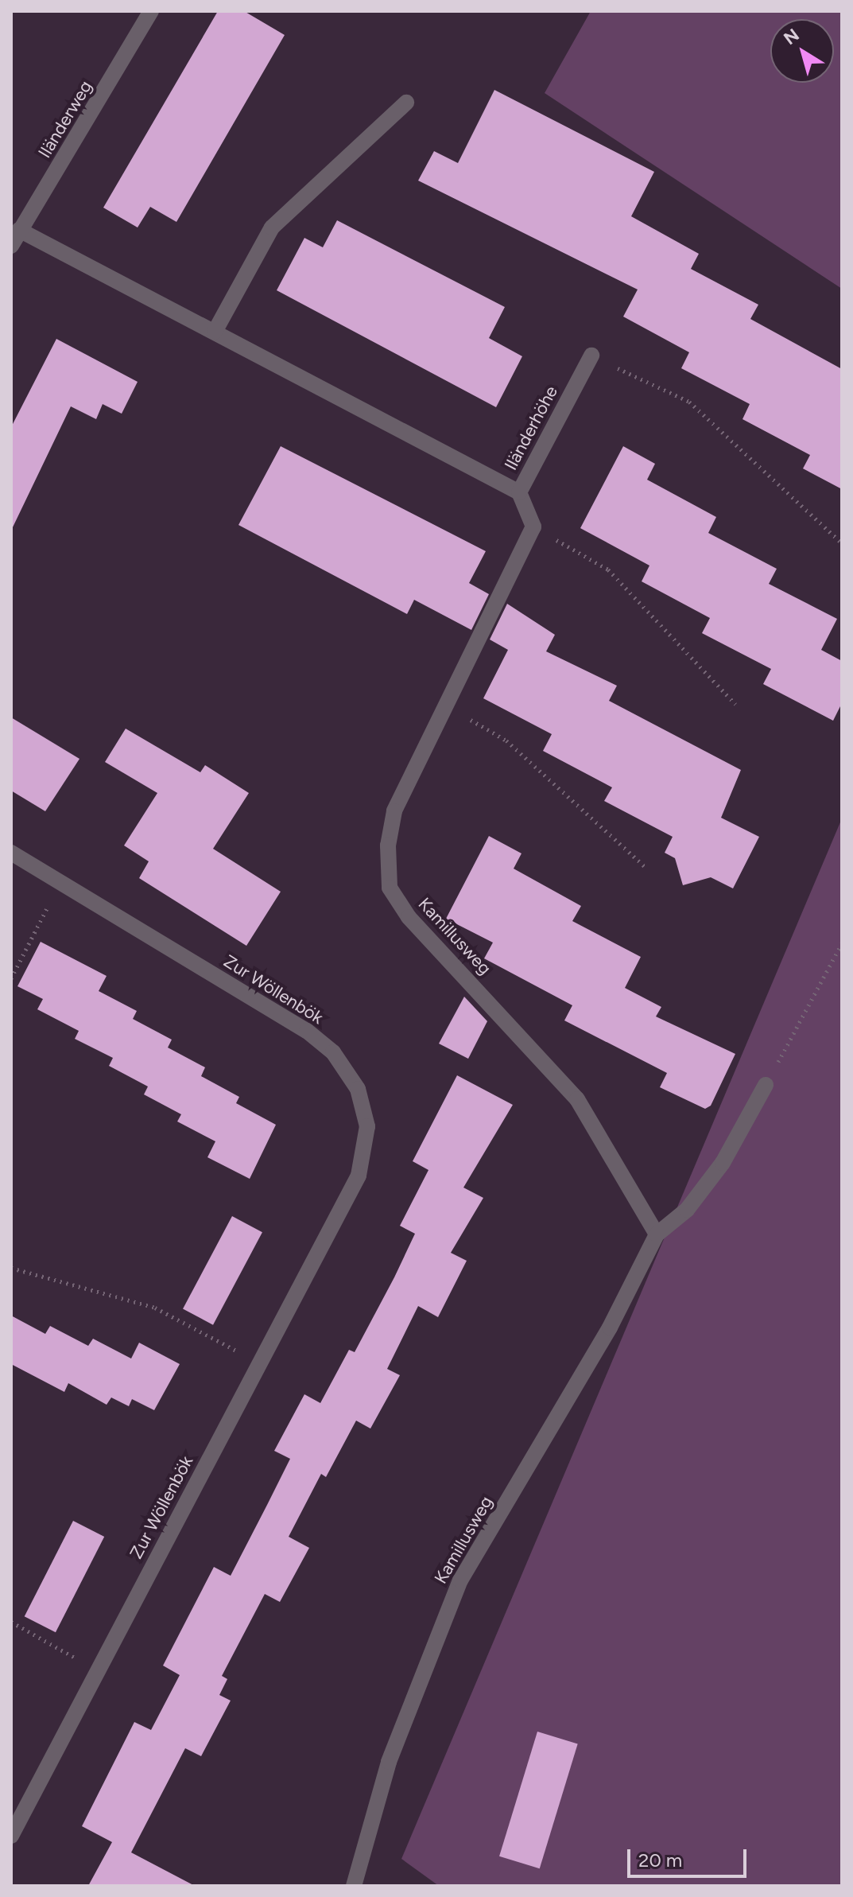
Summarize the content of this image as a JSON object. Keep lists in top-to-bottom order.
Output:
{
  "streets": {
    "street": [
      "Iländerweg",
      "Iländerhöhe",
      "Kamillusweg",
      "Zur Wöllenbök"
    ]
  },
  "crossings": [
    ["Iländerweg", "Iländerhöhe"]
  ],
  "scale_bar": "20 m",
  "north": "top left"
}
